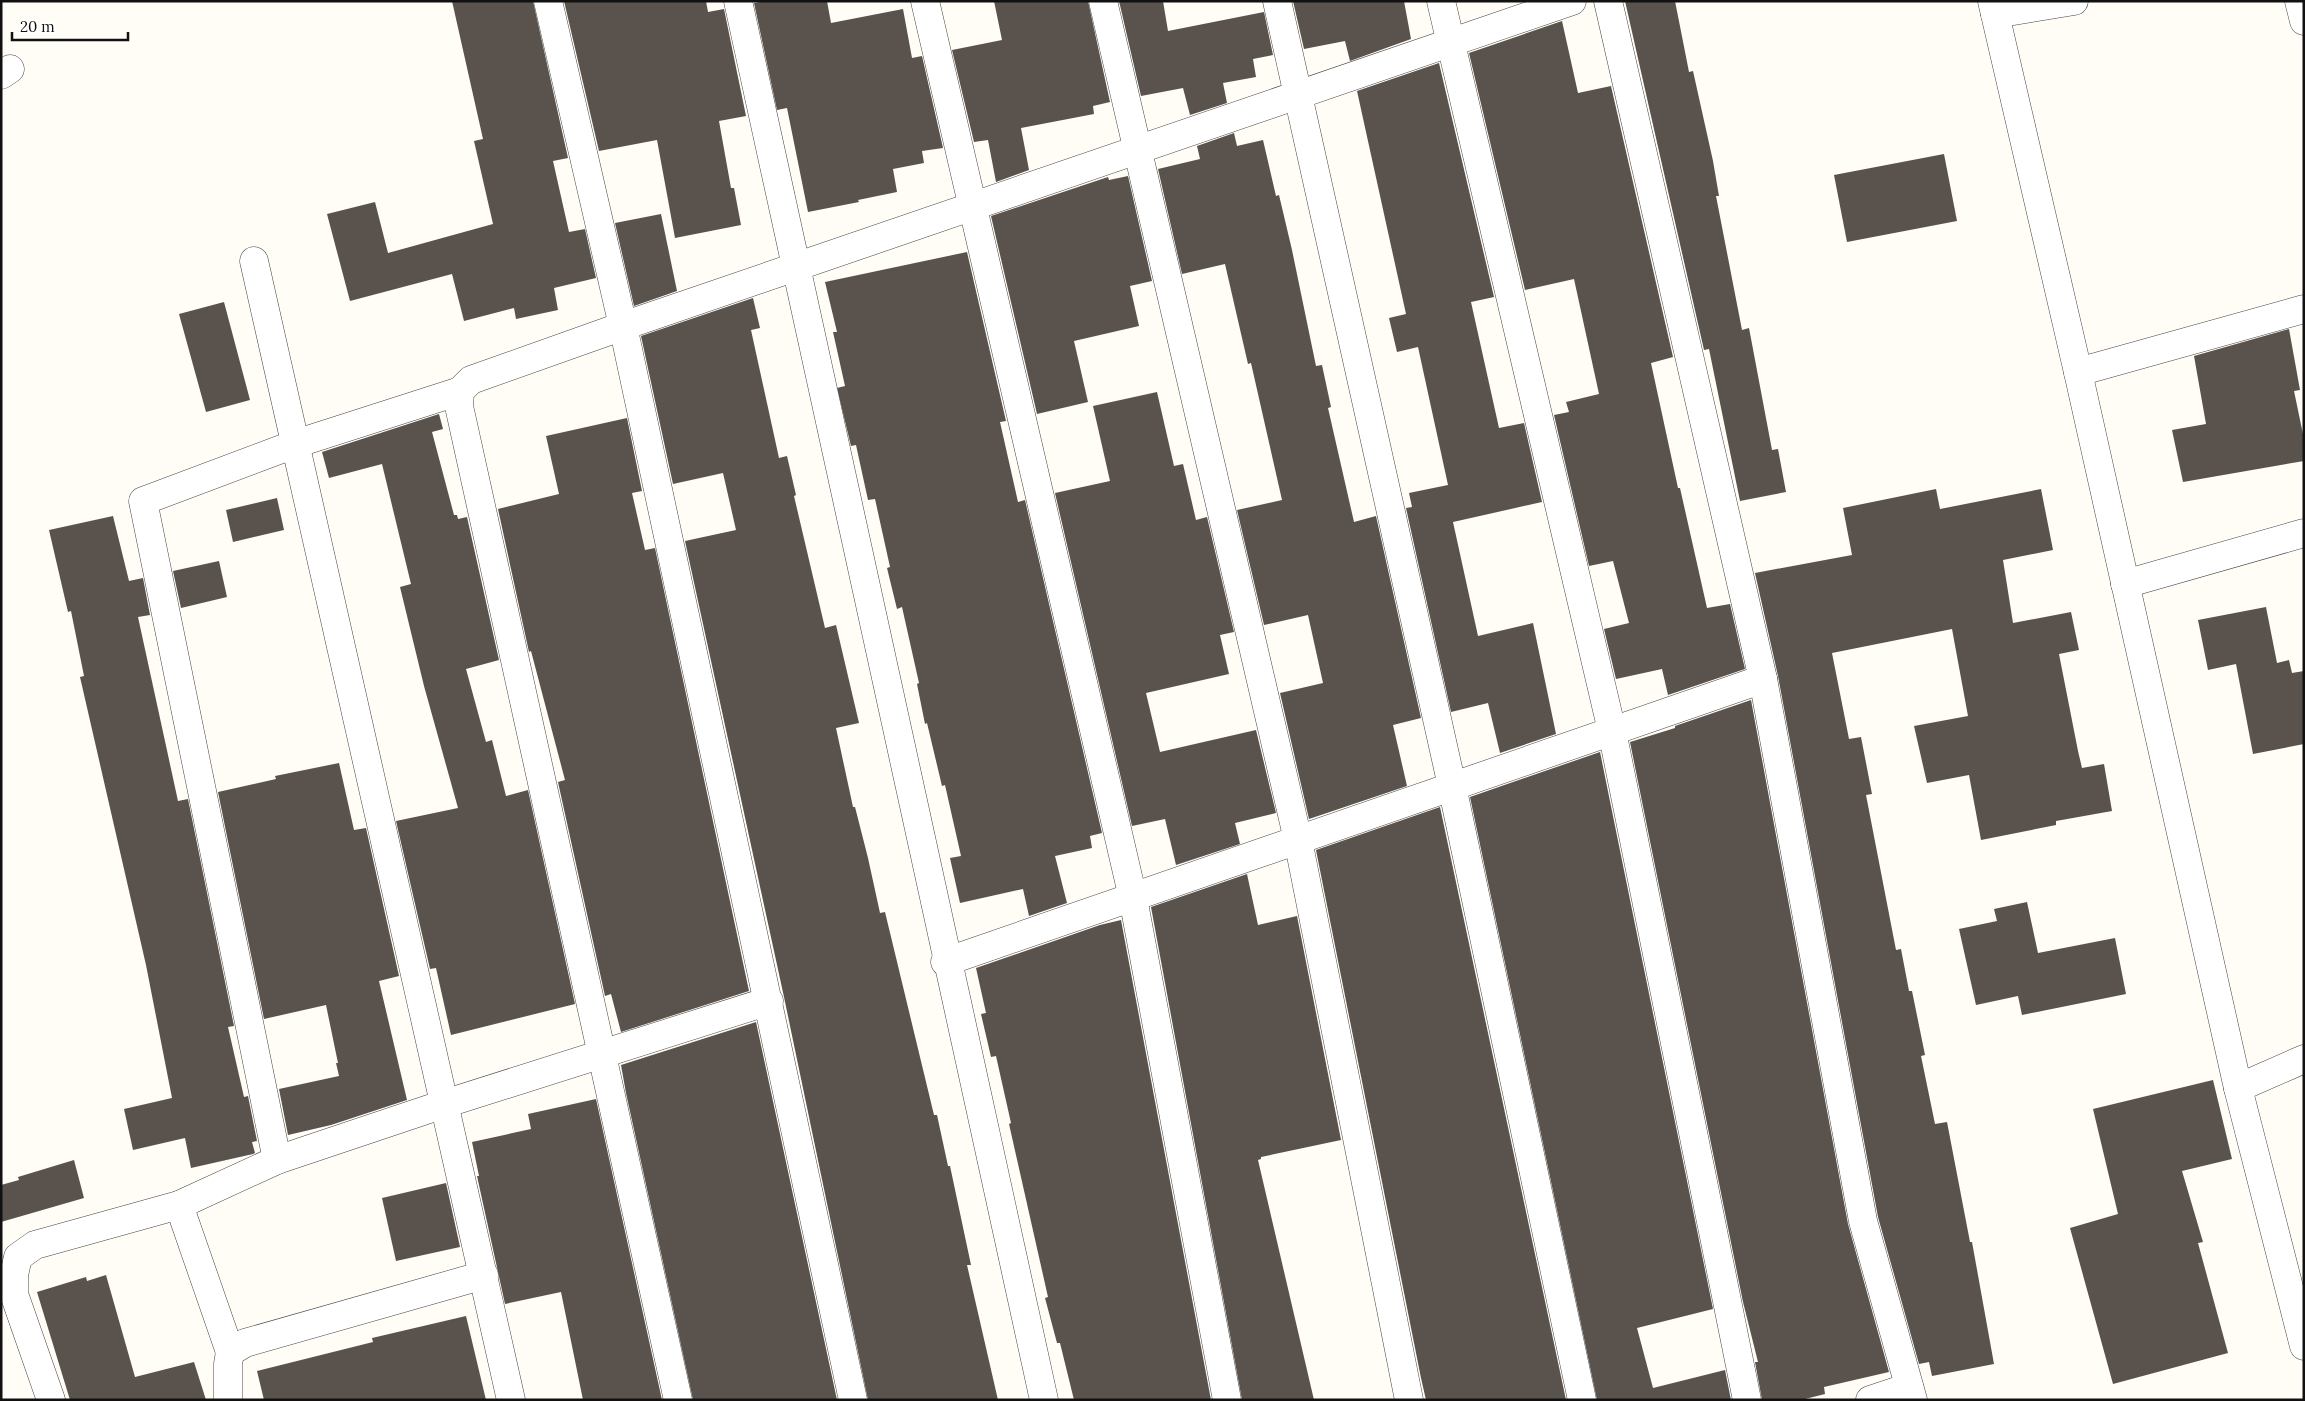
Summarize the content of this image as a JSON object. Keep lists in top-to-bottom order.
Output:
{
  "scale_bar": "20 m"
}
